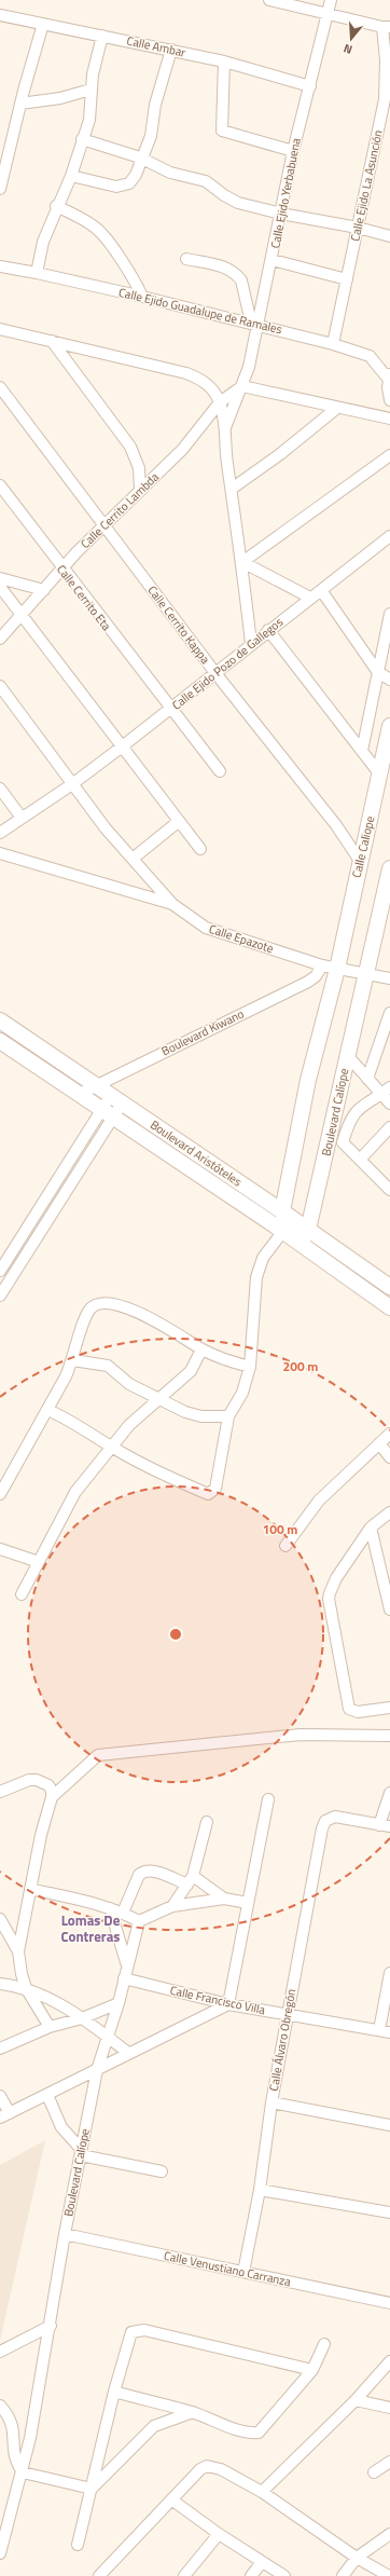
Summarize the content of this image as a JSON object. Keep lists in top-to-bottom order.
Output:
{
  "streets": {
    "street": [
      "Calle Ambar",
      "Calle Ejido La Asunción",
      "Calle Ejido Yerbabuena",
      "Calle Ejido Guadalupe de Ramales",
      "Calle Cerrito Lambda",
      "Calle Cerrito Eta",
      "Calle Cerrito Kappa",
      "Calle Ejido Pozo de Gallegos",
      "Calle Caliope",
      "Calle Epazote",
      "Boulevard Kiwano",
      "Boulevard Calíope",
      "Boulevard Aristóteles",
      "Calle Francisco Villa",
      "Calle Álvaro Obregón",
      "Calle Venustiano Carranza"
    ]
  },
  "crossings": [
    ["Calle Ambar", "Calle Ejido Yerbabuena"],
    ["Calle Ejido La Asunción", "Calle Ejido Guadalupe de Ramales"],
    ["Calle Ejido Yerbabuena", "Calle Ejido Guadalupe de Ramales"],
    ["Calle Ejido Yerbabuena", "Calle Cerrito Lambda"],
    ["Calle Cerrito Lambda", "Calle Cerrito Eta"],
    ["Calle Cerrito Lambda", "Calle Cerrito Kappa"],
    ["Calle Cerrito Eta", "Calle Ejido Pozo de Gallegos"],
    ["Calle Cerrito Kappa", "Calle Ejido Pozo de Gallegos"],
    ["Calle Cerrito Kappa", "Calle Caliope"],
    ["Calle Caliope", "Calle Epazote"],
    ["Calle Epazote", "Boulevard Kiwano"],
    ["Calle Epazote", "Boulevard Calíope"],
    ["Boulevard Kiwano", "Boulevard Aristóteles"],
    ["Boulevard Calíope", "Boulevard Aristóteles"],
    ["Boulevard Calíope", "Calle Francisco Villa"],
    ["Boulevard Calíope", "Calle Venustiano Carranza"],
    ["Calle Francisco Villa", "Calle Álvaro Obregón"],
    ["Calle Álvaro Obregón", "Calle Venustiano Carranza"]
  ],
  "districts": ["Lomas De Contreras"],
  "north": "bottom",
  "rings": ["200 m", "100 m"]
}
